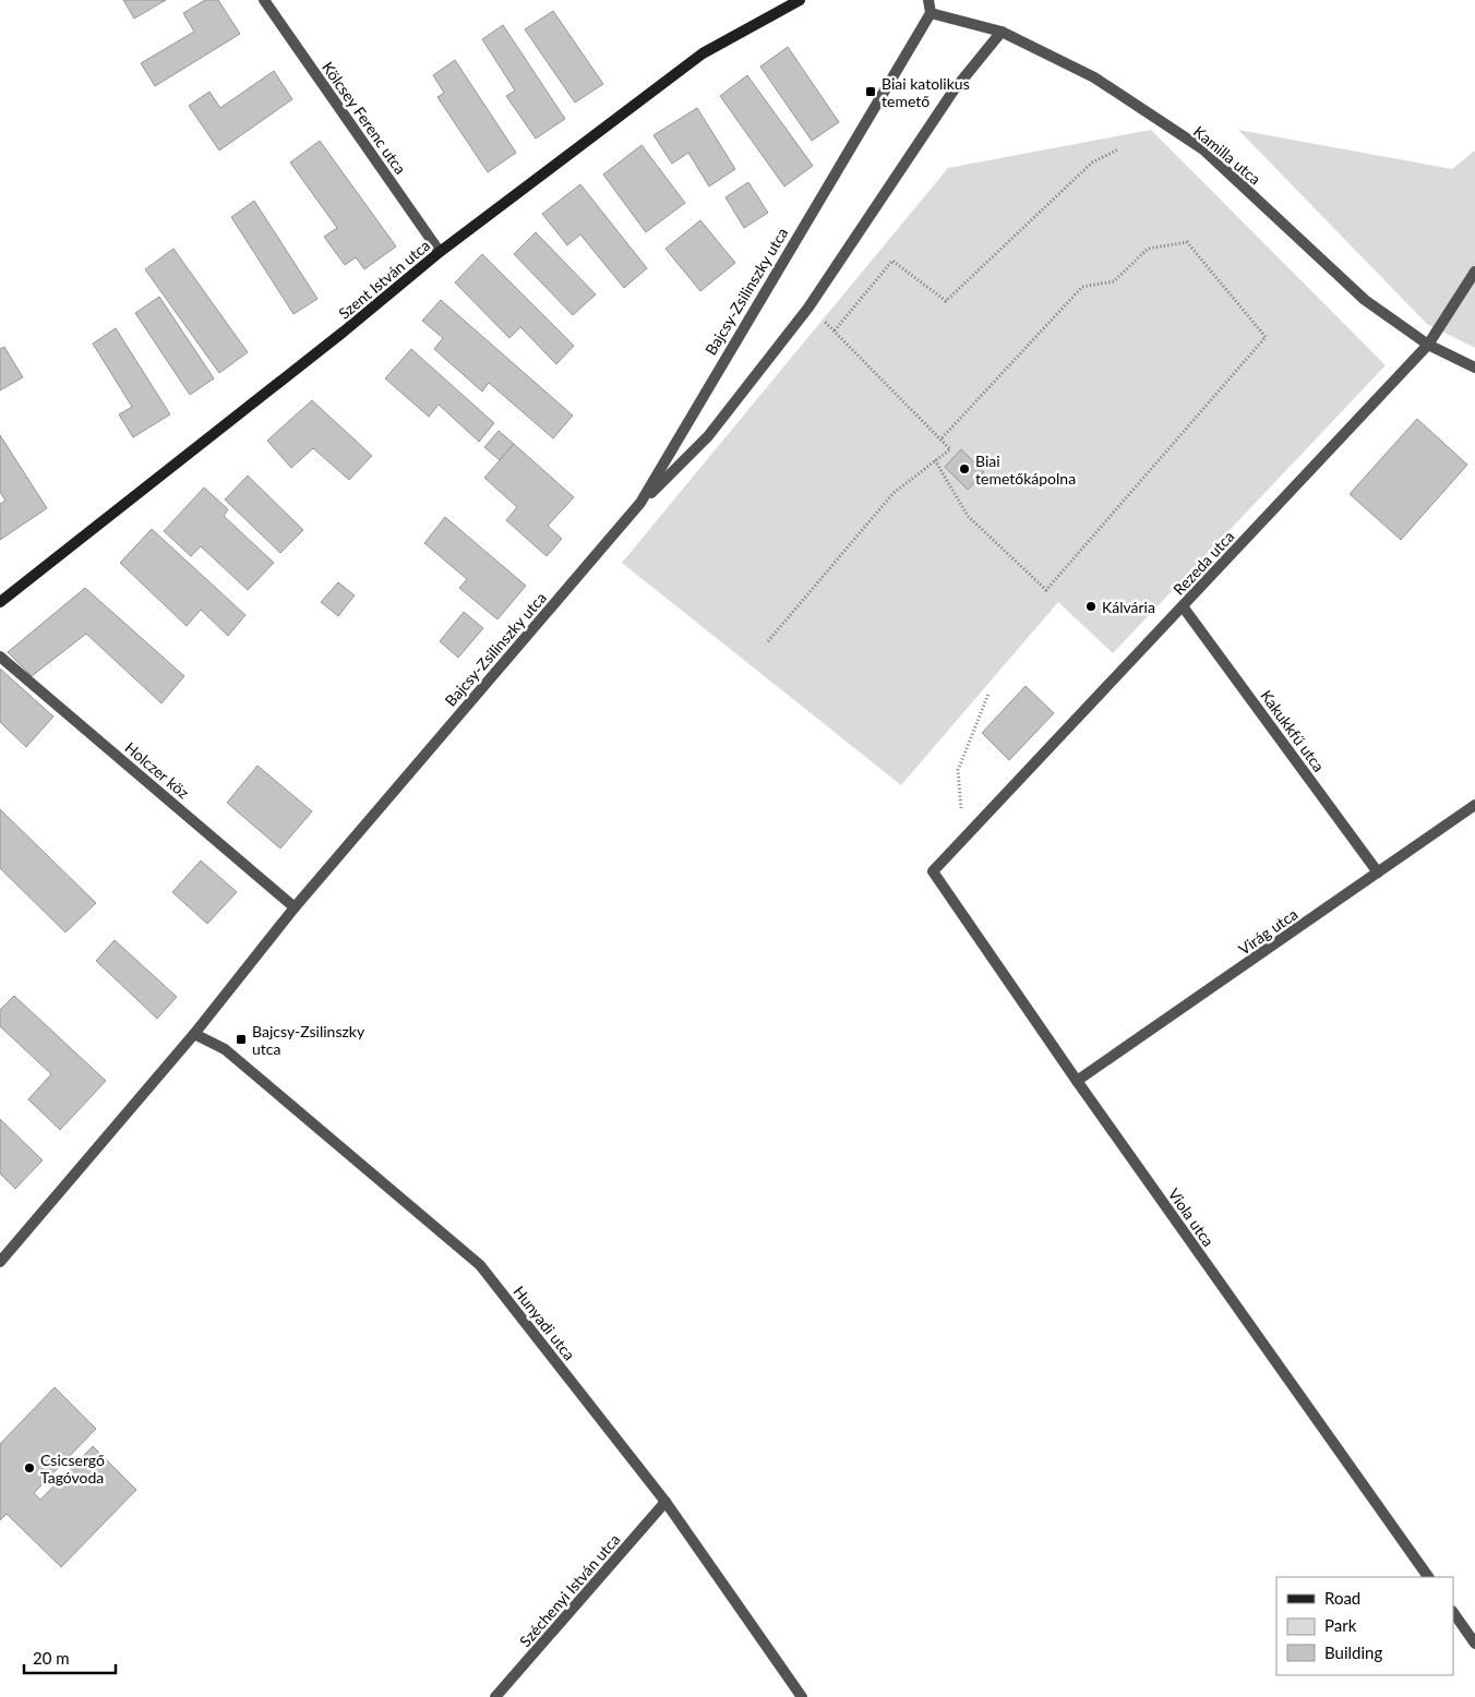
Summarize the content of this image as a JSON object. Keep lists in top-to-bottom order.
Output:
{
  "streets": {
    "main road": ["Szent István utca"],
    "street": [
      "Kölcsey Ferenc utca",
      "Kamilla utca",
      "Bajcsy-Zsilinszky utca",
      "Rezeda utca",
      "Kakukkfű utca",
      "Holczer köz",
      "Virág utca",
      "Viola utca",
      "Hunyadi utca",
      "Széchenyi István utca"
    ]
  },
  "crossings": [
    ["Kölcsey Ferenc utca", "Szent István utca"],
    ["Kamilla utca", "Bajcsy-Zsilinszky utca"],
    ["Kamilla utca", "Rezeda utca"],
    ["Bajcsy-Zsilinszky utca", "Holczer köz"],
    ["Bajcsy-Zsilinszky utca", "Hunyadi utca"],
    ["Rezeda utca", "Kakukkfű utca"],
    ["Rezeda utca", "Viola utca"],
    ["Kakukkfű utca", "Virág utca"],
    ["Virág utca", "Viola utca"],
    ["Hunyadi utca", "Széchenyi István utca"]
  ],
  "places": {
    "transit": ["Biai katolikus temető", "Bajcsy-Zsilinszky utca"],
    "other": ["Biai temetőkápolna", "Kálvária", "Csicsergő Tagóvoda"]
  },
  "legend": ["Road", "Park", "Building"],
  "scale_bar": "20 m"
}
